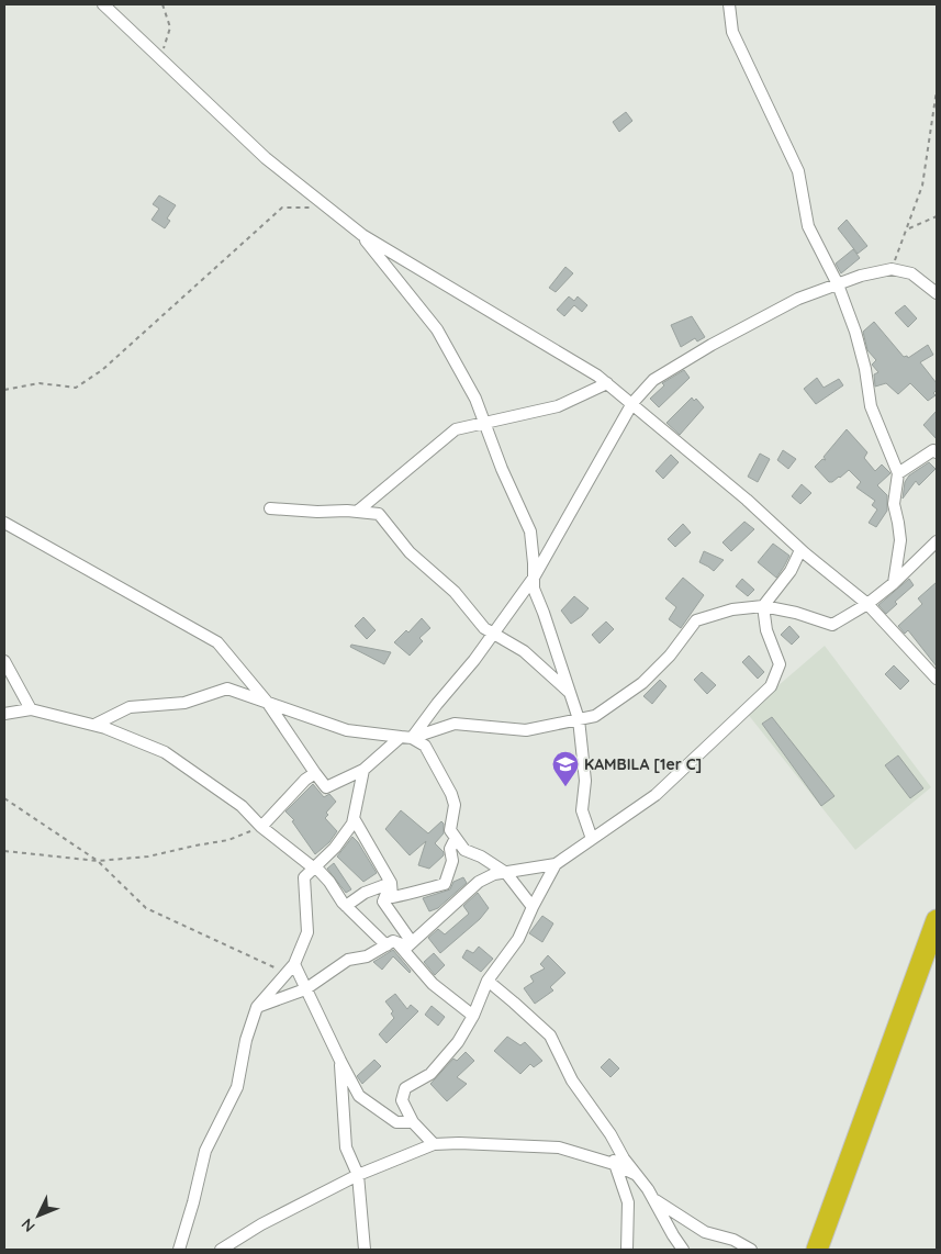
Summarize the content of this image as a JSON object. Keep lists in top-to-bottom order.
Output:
{
  "places": {
    "school or university": ["KAMBILA [1er C]"]
  },
  "north": "bottom left"
}
